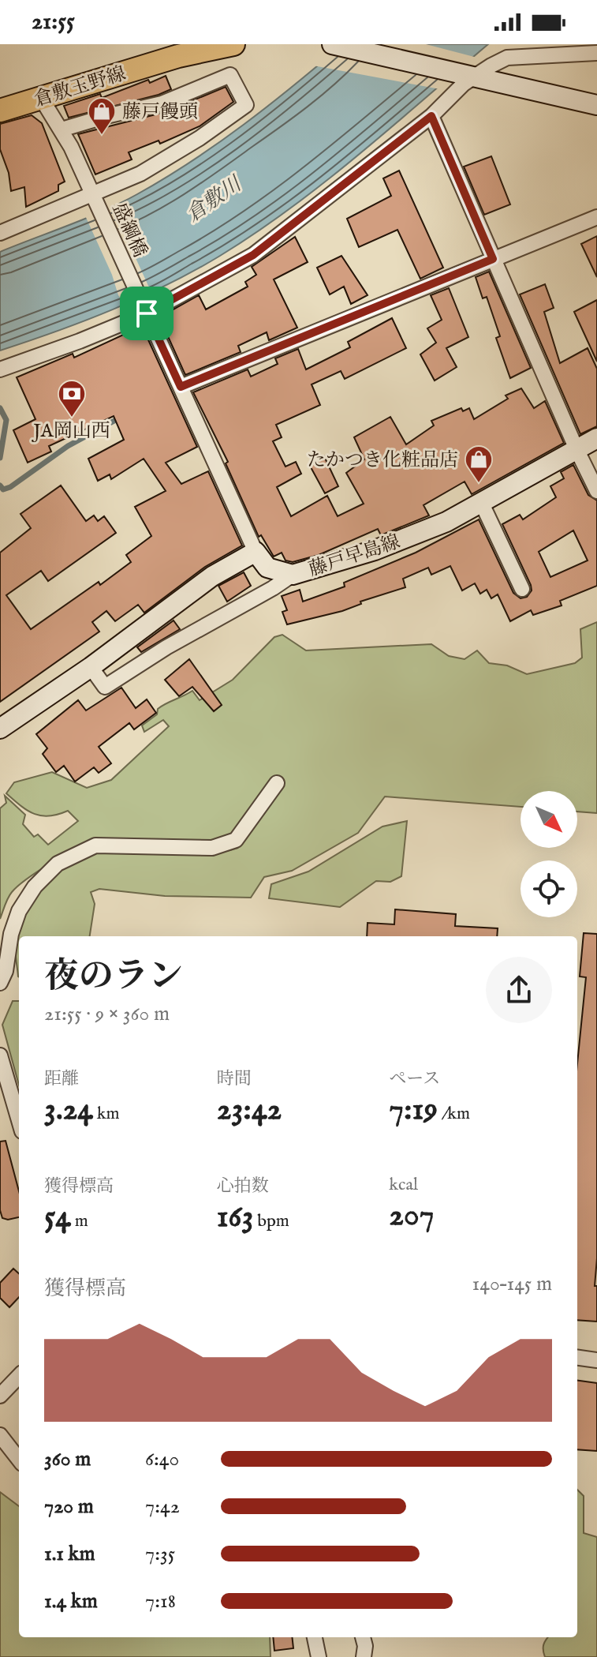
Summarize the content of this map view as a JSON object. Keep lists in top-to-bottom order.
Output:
{
  "streets": {
    "main road": ["倉敷玉野線", "藤戸早島線"],
    "street": ["盛綱橋"]
  },
  "crossings": [
    ["倉敷玉野線", "盛綱橋"],
    ["盛綱橋", "藤戸早島線"]
  ],
  "water": ["倉敷川"],
  "places": {
    "shop": ["藤戸饅頭", "たかつき化粧品店"],
    "bank": ["JA岡山西"]
  },
  "north": "bottom right",
  "page": {
    "status": "21:55",
    "heading": ["夜のラン", "21:55 · 9 × 360 m"],
    "stats": [
      ["距離", "3.24 km"],
      ["時間", "23:42"],
      ["ペース", "7:19 /km"],
      ["獲得標高", "54 m"],
      ["心拍数", "163 bpm"],
      ["kcal", "207"]
    ],
    "chart": ["獲得標高", "140–145 m"],
    "list": [
      {
        "name": "360 m",
        "note": "6:40"
      },
      {
        "name": "720 m",
        "note": "7:42"
      },
      {
        "name": "1.1 km",
        "note": "7:35"
      },
      {
        "name": "1.4 km",
        "note": "7:18"
      }
    ]
  }
}
